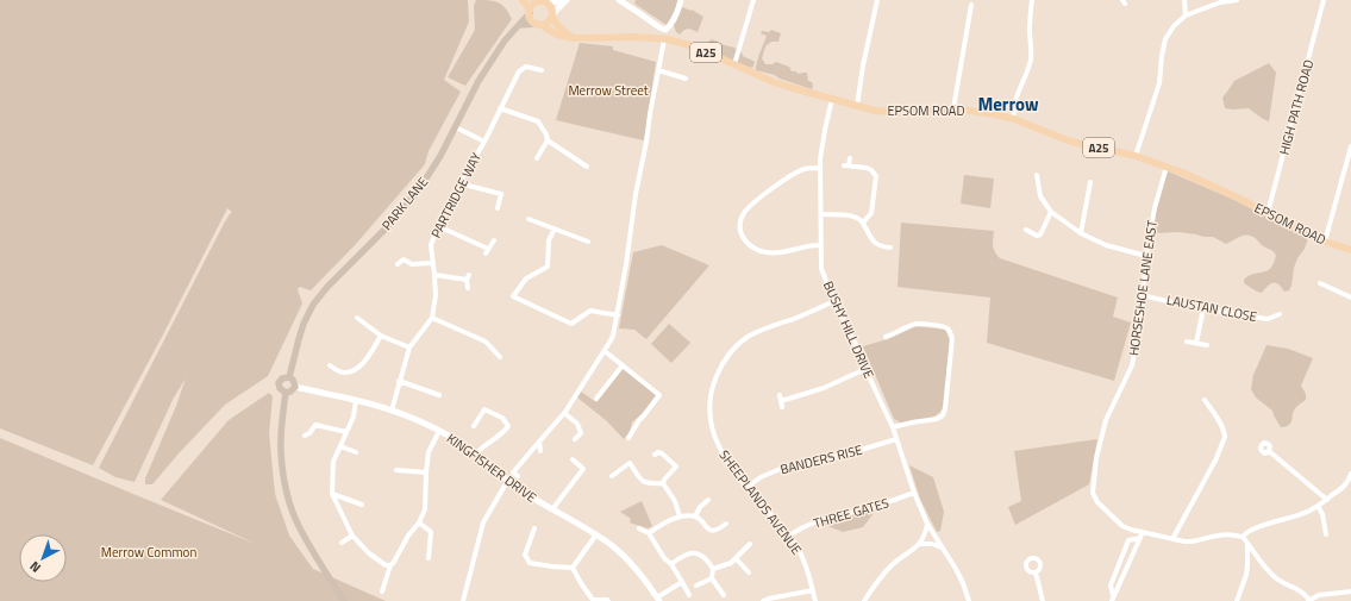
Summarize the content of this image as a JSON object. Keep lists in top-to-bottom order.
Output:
{
  "streets": {
    "main road": ["A25", "EPSOM ROAD", "PARK LANE"],
    "street": [
      "HIGH PATH ROAD",
      "PARTRIDGE WAY",
      "HORSESHOE LANE EAST",
      "LAUSTAN CLOSE",
      "BUSHY HILL DRIVE",
      "BANDERS RISE",
      "KINGFISHER DRIVE",
      "SHEEPLANDS AVENUE",
      "THREE GATES"
    ]
  },
  "crossings": [
    ["HIGH PATH ROAD", "EPSOM ROAD"],
    ["EPSOM ROAD", "PARK LANE"],
    ["EPSOM ROAD", "HORSESHOE LANE EAST"],
    ["EPSOM ROAD", "BUSHY HILL DRIVE"],
    ["PARTRIDGE WAY", "PARK LANE"],
    ["PARTRIDGE WAY", "KINGFISHER DRIVE"],
    ["PARK LANE", "KINGFISHER DRIVE"],
    ["HORSESHOE LANE EAST", "LAUSTAN CLOSE"],
    ["BUSHY HILL DRIVE", "BANDERS RISE"],
    ["BUSHY HILL DRIVE", "SHEEPLANDS AVENUE"],
    ["BUSHY HILL DRIVE", "THREE GATES"],
    ["BANDERS RISE", "SHEEPLANDS AVENUE"],
    ["SHEEPLANDS AVENUE", "THREE GATES"]
  ],
  "districts": ["Merrow"],
  "parks": ["Merrow Street", "Merrow Common"],
  "north": "bottom left"
}
